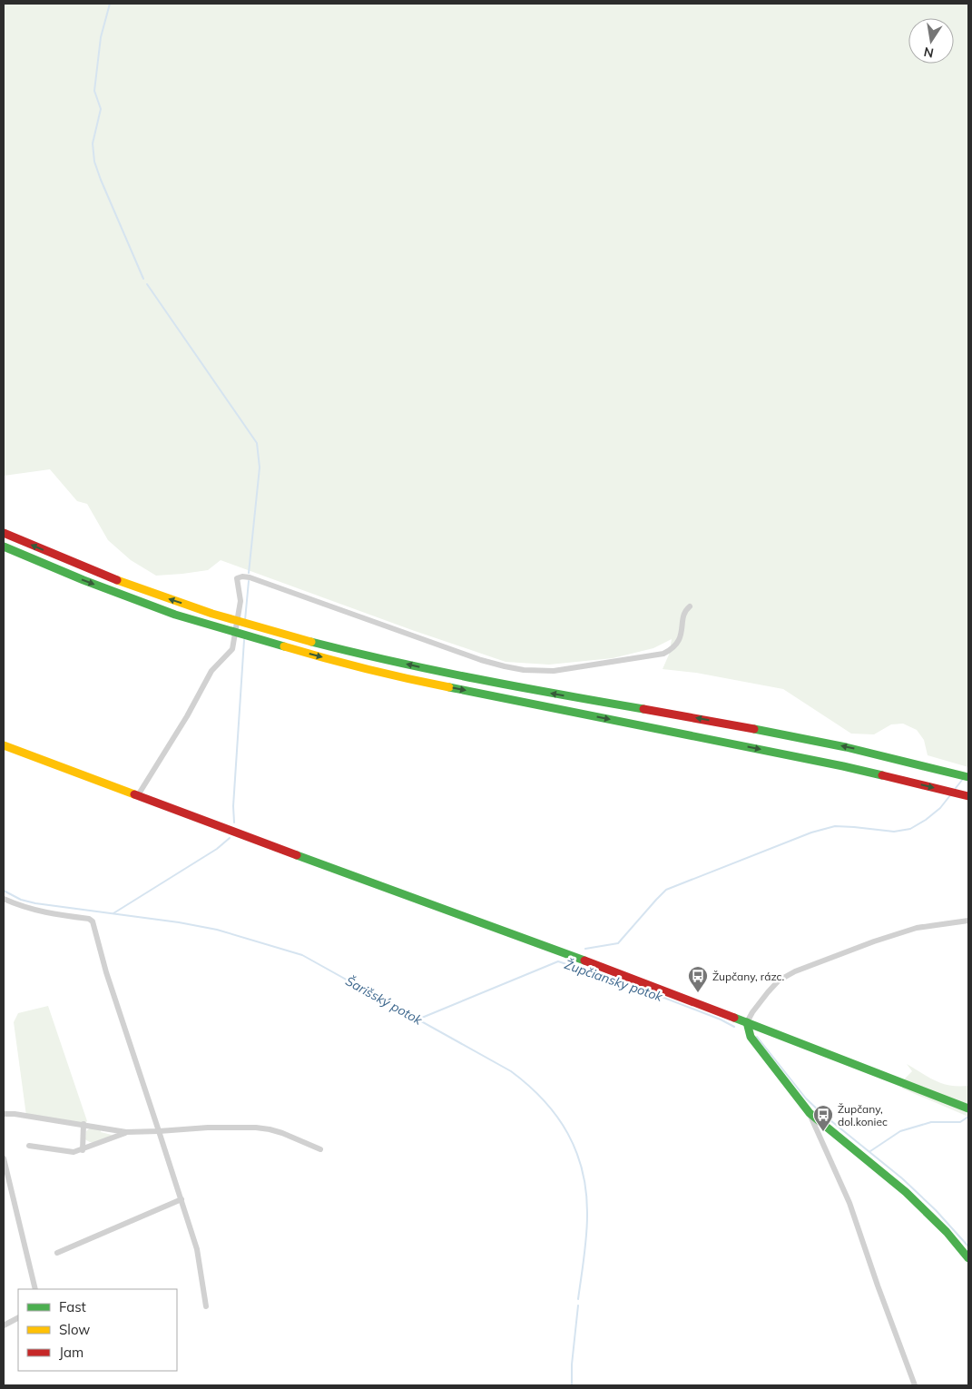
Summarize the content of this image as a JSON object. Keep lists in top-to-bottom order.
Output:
{
  "water": ["Župčiansky potok", "Šarišský potok"],
  "places": {
    "bus stop": ["Župčany, rázc.", "Župčany, dol.koniec"]
  },
  "legend": ["Fast", "Slow", "Jam"],
  "north": "bottom"
}
